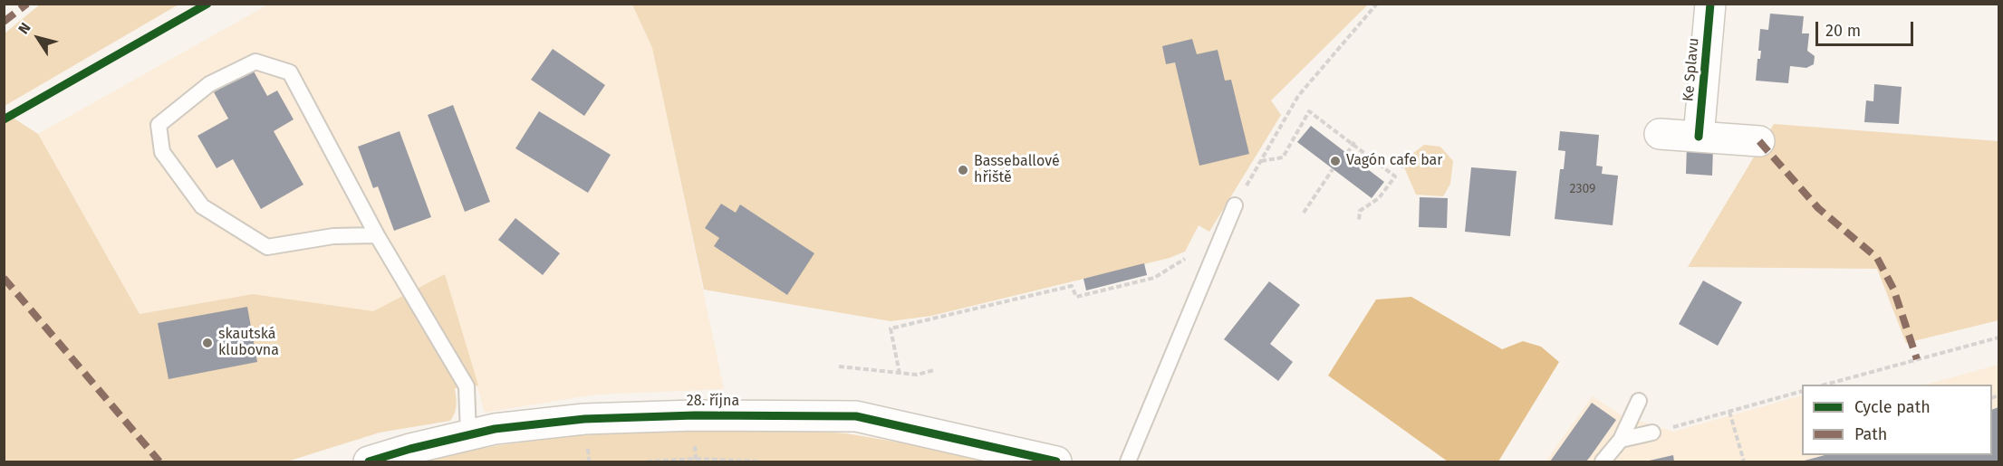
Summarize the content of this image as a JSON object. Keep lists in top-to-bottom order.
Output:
{
  "streets": {
    "street": ["Ke Splavu", "28. října"]
  },
  "places": ["Vagón cafe bar", "Basseballové hřiště", "skautská klubovna"],
  "house_numbers": ["2309"],
  "legend": ["Cycle path", "Path"],
  "scale_bar": "20 m",
  "north": "top left"
}
